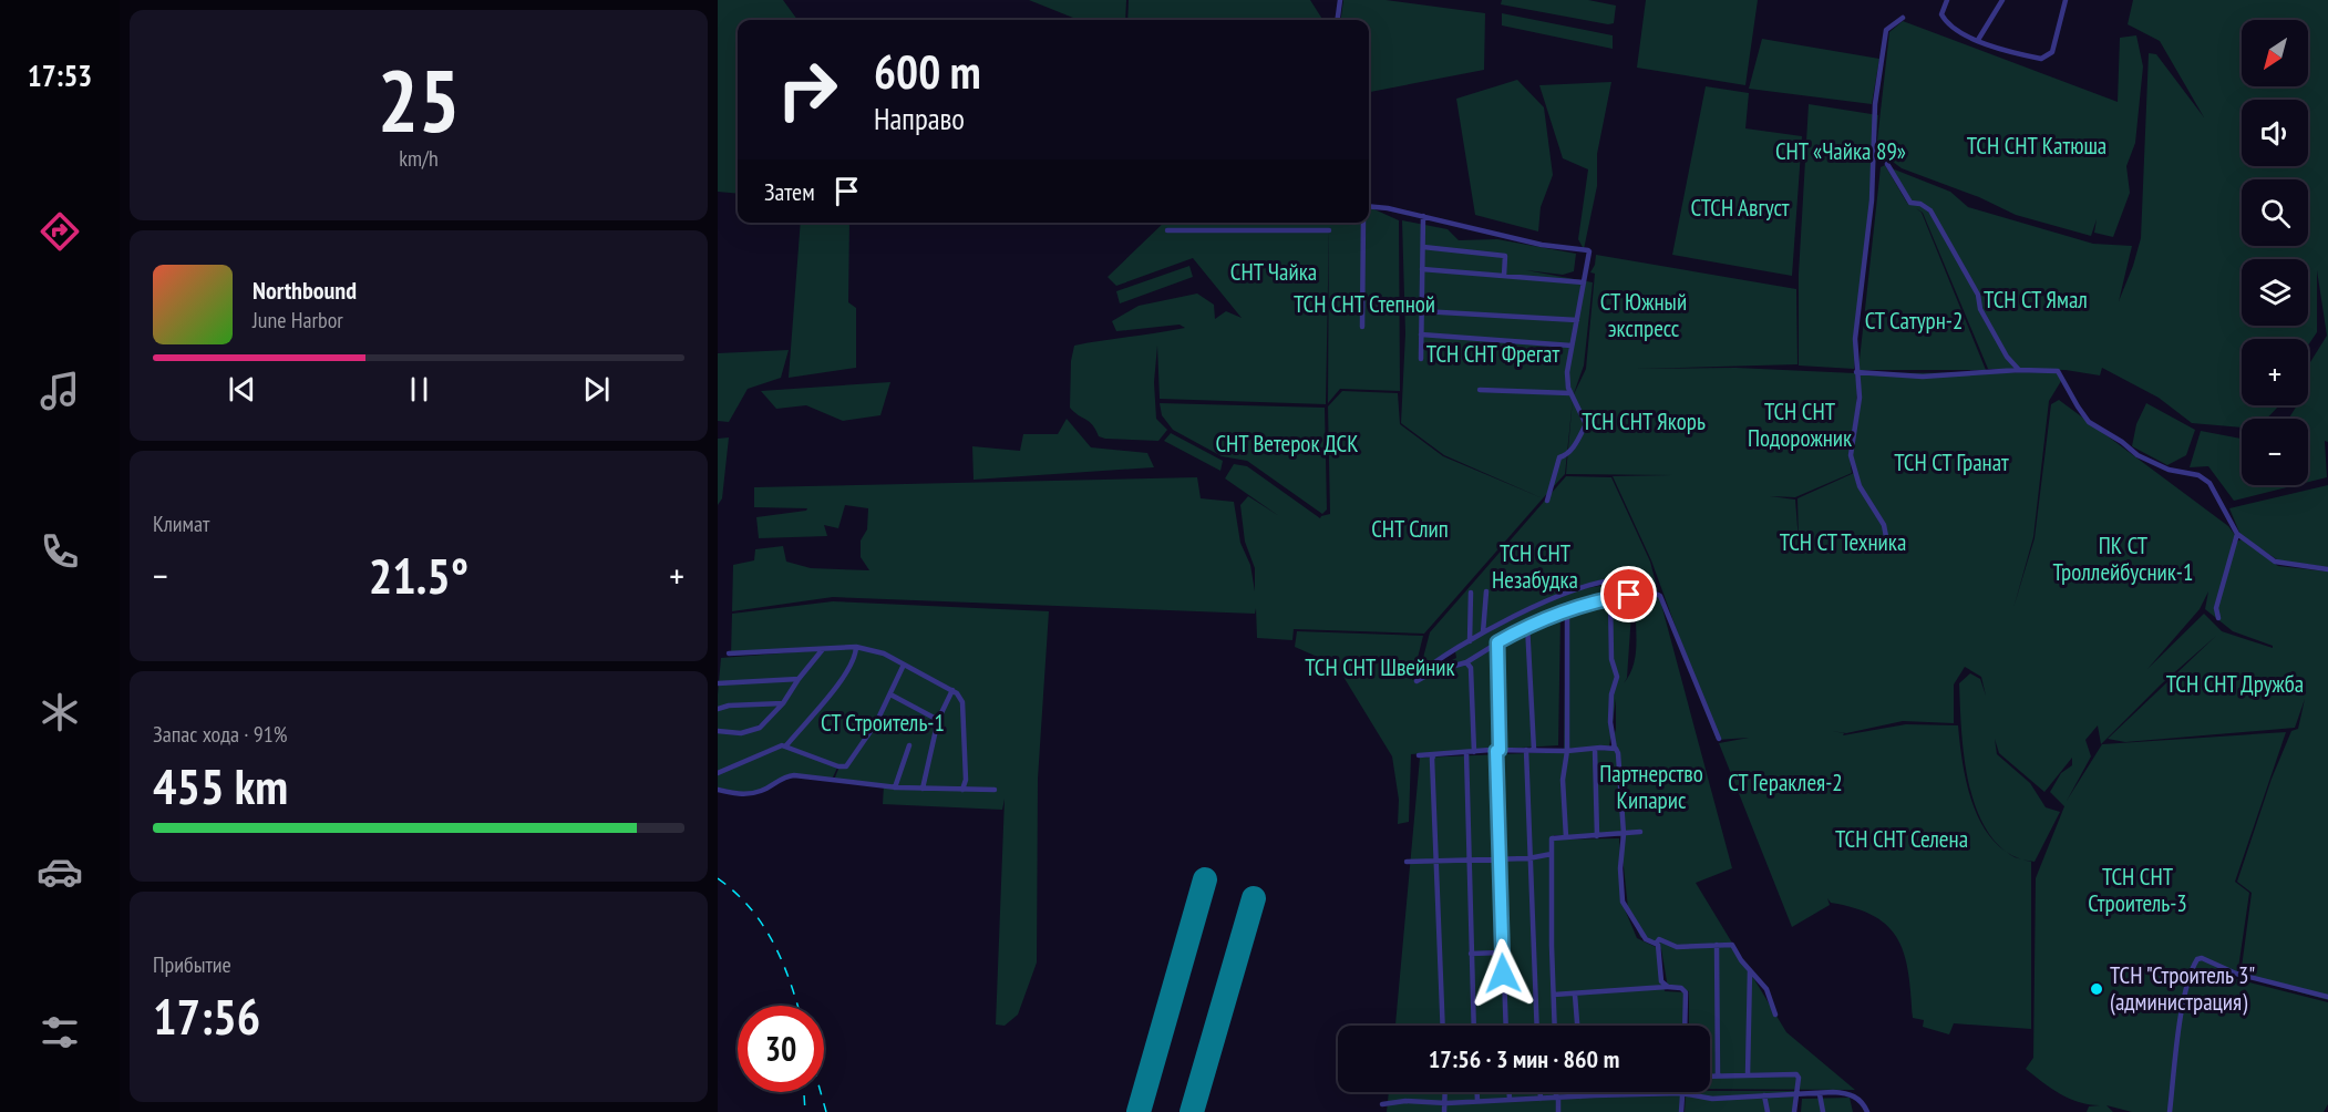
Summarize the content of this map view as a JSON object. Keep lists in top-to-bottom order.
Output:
{
  "parks": [
    "ТСН СНТ Катюша",
    "СНТ «Чайка 89»",
    "СТСН Август",
    "СНТ Чайка",
    "ТСН СТ Ямал",
    "СТ Южный экспресс",
    "ТСН СНТ Степной",
    "СТ Сатурн-2",
    "ТСН СНТ Фрегат",
    "ТСН СНТ Подорожник",
    "ТСН СНТ Якорь",
    "СНТ Ветерок ДСК",
    "ТСН СТ Гранат",
    "СНТ Слип",
    "ТСН СТ Техника",
    "ПК СТ Троллейбусник-1",
    "ТСН СНТ Незабудка",
    "ТСН СНТ Швейник",
    "ТСН СНТ Дружба",
    "СТ Строитель-1",
    "Партнерство Кипарис",
    "СТ Гераклея-2",
    "ТСН СНТ Селена",
    "ТСН СНТ Строитель-3"
  ],
  "places": ["ТСН \"Строитель 3\" (администрация)"],
  "north": "bottom left",
  "page": {
    "tabs": "17:53",
    "tile": [
      ["25", "km/h"],
      "Климат",
      ["Запас хода · 91%", "455 km"],
      ["Прибытие", "17:56"]
    ],
    "map_buttons": ["+", "−"],
    "turn": ["600 m", "Направо"],
    "then": "Затем",
    "song": ["Northbound", "June Harbor"],
    "heat": ["−", "21.5°", "+"],
    "limit": "30",
    "trip": "17:56 · 3 мин · 860 m"
  }
}
